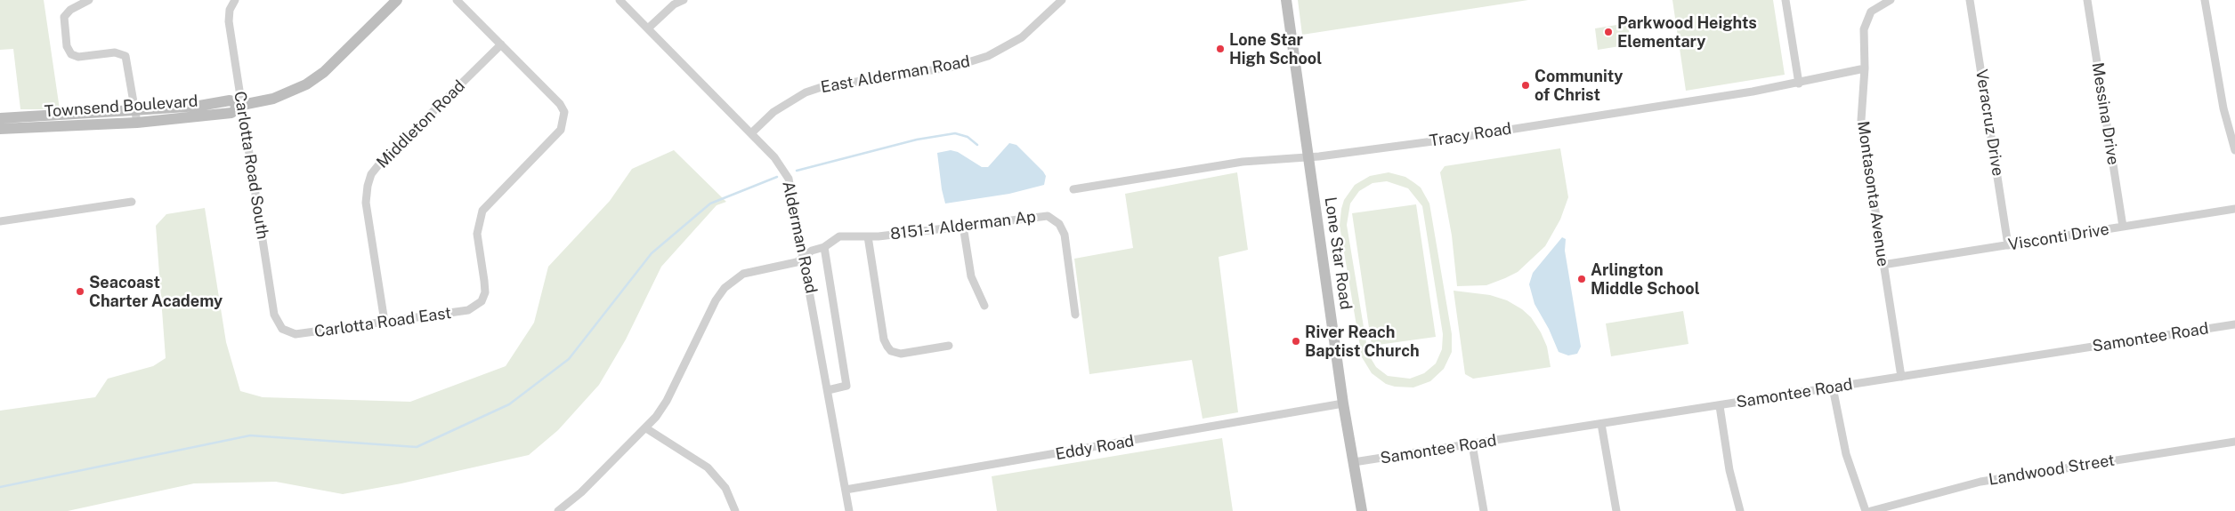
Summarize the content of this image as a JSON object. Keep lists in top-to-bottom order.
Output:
{
  "streets": {
    "street": [
      "East Alderman Road",
      "Townsend Boulevard",
      "Messina Drive",
      "Veracruz Drive",
      "Middleton Road",
      "Tracy Road",
      "Carlotta Road South",
      "Montasonta Avenue",
      "8151-1 Alderman Ap",
      "Alderman Road",
      "Visconti Drive",
      "Lone Star Road",
      "Carlotta Road East",
      "Samontee Road",
      "Eddy Road",
      "Landwood Street"
    ]
  },
  "crossings": [
    ["East Alderman Road", "Alderman Road"],
    ["Townsend Boulevard", "Carlotta Road South"],
    ["Messina Drive", "Visconti Drive"],
    ["Veracruz Drive", "Visconti Drive"],
    ["Middleton Road", "Carlotta Road East"],
    ["Tracy Road", "Montasonta Avenue"],
    ["Tracy Road", "Lone Star Road"],
    ["Carlotta Road South", "Carlotta Road East"],
    ["Montasonta Avenue", "Visconti Drive"],
    ["Montasonta Avenue", "Samontee Road"],
    ["8151-1 Alderman Ap", "Alderman Road"],
    ["Alderman Road", "Eddy Road"],
    ["Lone Star Road", "Samontee Road"],
    ["Lone Star Road", "Eddy Road"]
  ],
  "places": [
    "Parkwood Heights Elementary",
    "Lone Star High School",
    "Community of Christ",
    "Arlington Middle School",
    "Seacoast Charter Academy",
    "River Reach Baptist Church"
  ]
}
